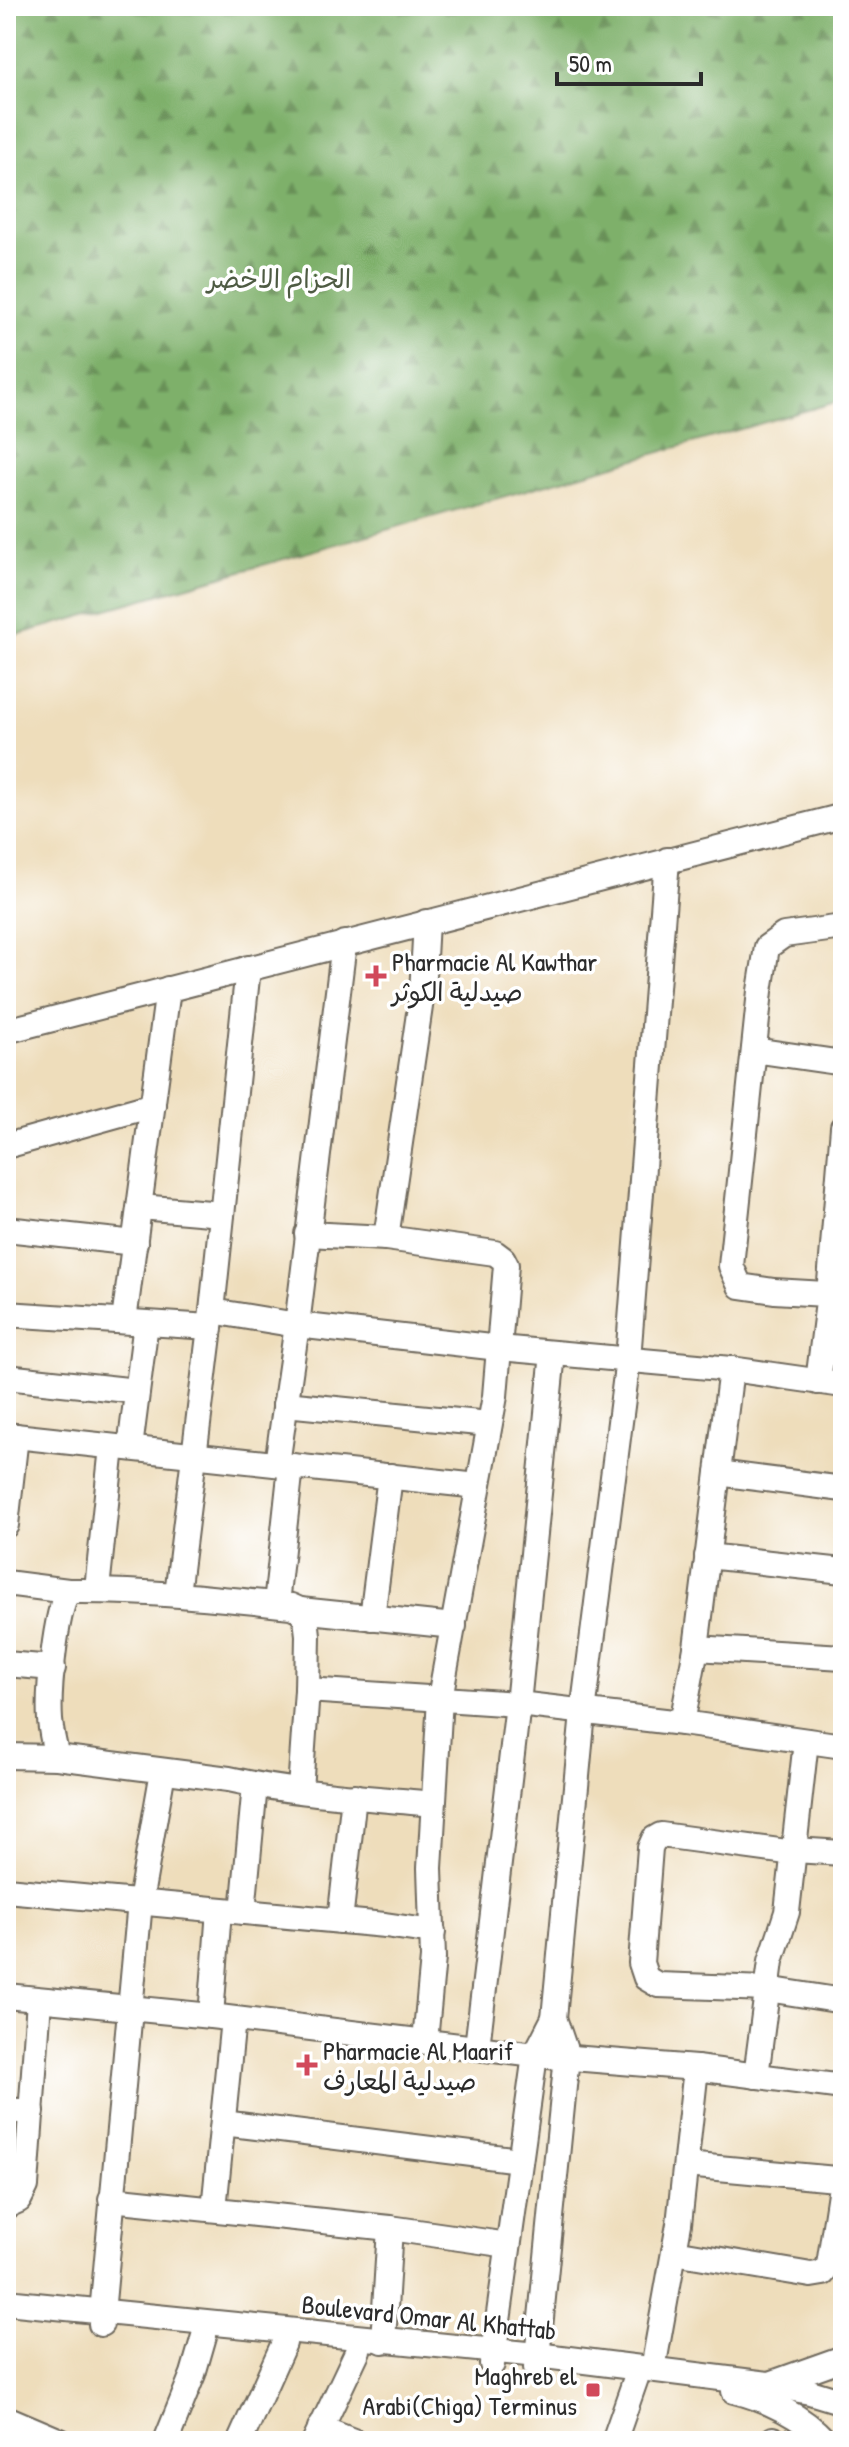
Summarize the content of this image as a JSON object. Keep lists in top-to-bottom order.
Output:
{
  "streets": {
    "street": ["Boulevard Omar Al Khattab"]
  },
  "parks": ["الحزام الاخضر"],
  "places": {
    "health": ["Pharmacie Al Kawthar صيدلية الكوثر", "Pharmacie Al Maarif صيدلية المعارف"],
    "transit": ["Maghreb el Arabi(Chiga) Terminus"]
  },
  "scale_bar": "50 m"
}
